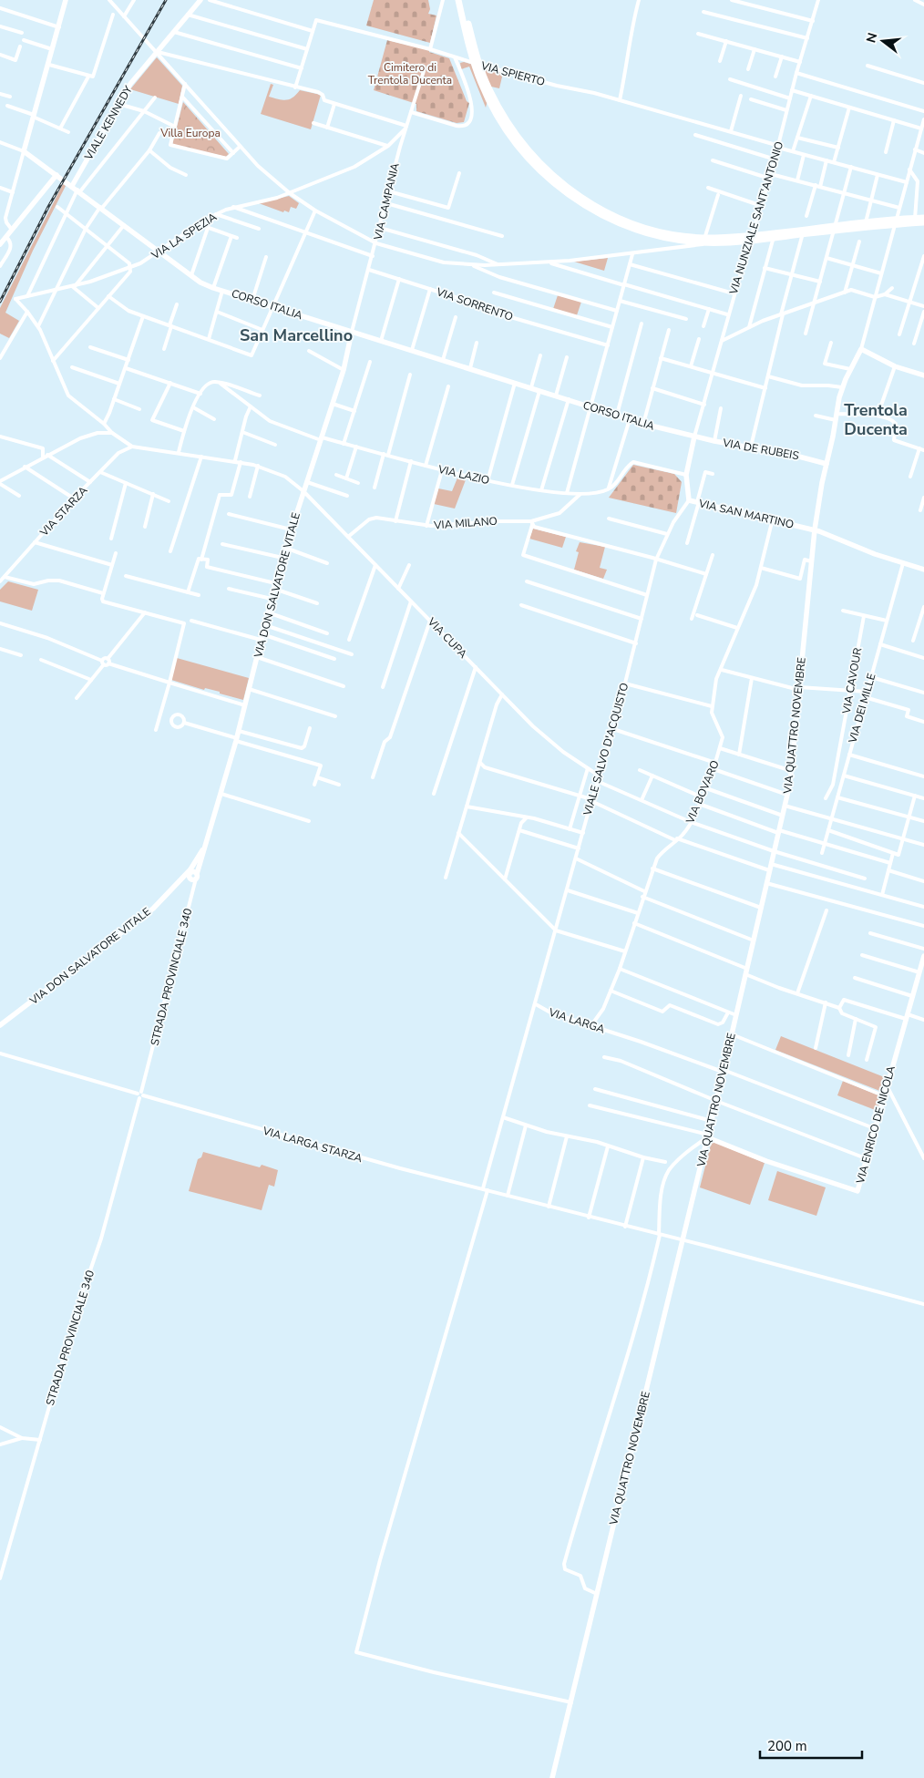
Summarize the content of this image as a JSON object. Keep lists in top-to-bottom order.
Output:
{
  "streets": {
    "street": [
      "VIA SPIERTO",
      "VIALE KENNEDY",
      "VIA CAMPANIA",
      "VIA NUNZIALE SANT'ANTONIO",
      "VIA LA SPEZIA",
      "CORSO ITALIA",
      "VIA SORRENTO",
      "VIA DE RUBEIS",
      "VIA LAZIO",
      "VIA STARZA",
      "VIA SAN MARTINO",
      "VIA MILANO",
      "VIA DON SALVATORE VITALE",
      "VIA CUPA",
      "VIA CAVOUR",
      "VIA DEI MILLE",
      "VIA QUATTRO NOVEMBRE",
      "VIALE SALVO D'ACQUISTO",
      "VIA BOVARO",
      "STRADA PROVINCIALE 340",
      "VIA LARGA",
      "VIA ENRICO DE NICOLA",
      "VIA LARGA STARZA"
    ]
  },
  "crossings": [
    ["VIA SPIERTO", "VIA NUNZIALE SANT'ANTONIO"],
    ["VIALE KENNEDY", "CORSO ITALIA"],
    ["VIA CAMPANIA", "VIA LA SPEZIA"],
    ["VIA CAMPANIA", "CORSO ITALIA"],
    ["VIA CAMPANIA", "VIA SORRENTO"],
    ["VIA CAMPANIA", "VIA DON SALVATORE VITALE"],
    ["VIA NUNZIALE SANT'ANTONIO", "CORSO ITALIA"],
    ["VIA NUNZIALE SANT'ANTONIO", "VIA DE RUBEIS"],
    ["VIA NUNZIALE SANT'ANTONIO", "VIA SAN MARTINO"],
    ["VIA LA SPEZIA", "CORSO ITALIA"],
    ["CORSO ITALIA", "VIA DE RUBEIS"],
    ["CORSO ITALIA", "VIA SAN MARTINO"],
    ["CORSO ITALIA", "VIA DON SALVATORE VITALE"],
    ["VIA DE RUBEIS", "VIA SAN MARTINO"],
    ["VIA DE RUBEIS", "VIA QUATTRO NOVEMBRE"],
    ["VIA LAZIO", "VIA MILANO"],
    ["VIA LAZIO", "VIA DON SALVATORE VITALE"],
    ["VIA STARZA", "VIA CUPA"],
    ["VIA SAN MARTINO", "VIA DEI MILLE"],
    ["VIA SAN MARTINO", "VIA QUATTRO NOVEMBRE"],
    ["VIA SAN MARTINO", "VIALE SALVO D'ACQUISTO"],
    ["VIA SAN MARTINO", "VIA BOVARO"],
    ["VIA MILANO", "VIA CUPA"],
    ["VIA DON SALVATORE VITALE", "VIA CUPA"],
    ["VIA DON SALVATORE VITALE", "STRADA PROVINCIALE 340"],
    ["VIA CUPA", "VIALE SALVO D'ACQUISTO"],
    ["VIA QUATTRO NOVEMBRE", "VIA LARGA"],
    ["VIA QUATTRO NOVEMBRE", "VIA ENRICO DE NICOLA"],
    ["VIA QUATTRO NOVEMBRE", "VIA LARGA STARZA"],
    ["VIALE SALVO D'ACQUISTO", "VIA LARGA"],
    ["VIA BOVARO", "VIA LARGA"],
    ["STRADA PROVINCIALE 340", "VIA LARGA STARZA"],
    ["VIA LARGA", "VIA ENRICO DE NICOLA"],
    ["VIA LARGA", "VIA LARGA STARZA"]
  ],
  "districts": ["San Marcellino", "Trentola Ducenta"],
  "parks": ["Cimitero di Trentola Ducenta", "Villa Europa"],
  "scale_bar": "200 m",
  "north": "left"
}
